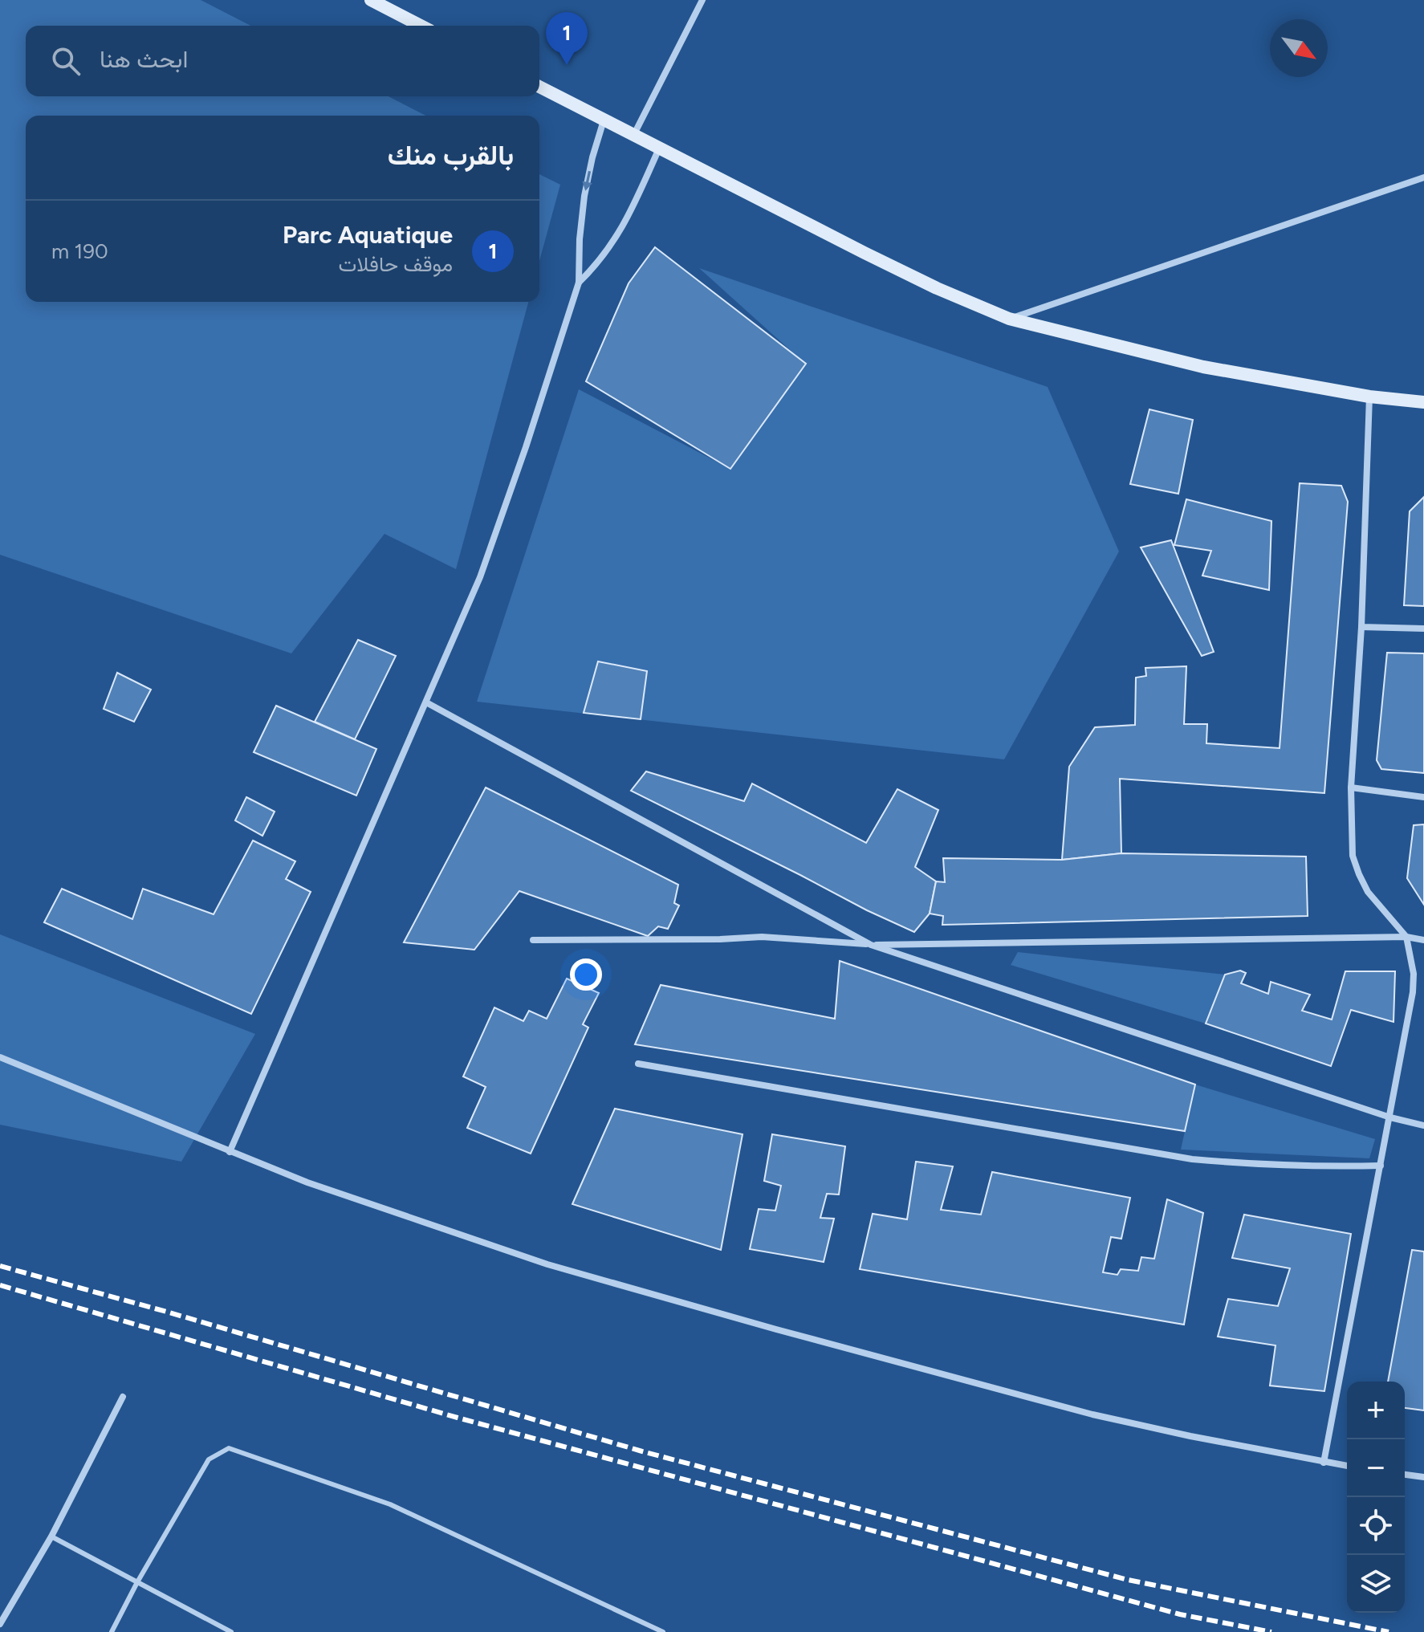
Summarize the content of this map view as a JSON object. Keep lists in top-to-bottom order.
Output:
{
  "north": "bottom right",
  "page": {
    "pins": "1",
    "search": "ابحث هنا",
    "heading": "بالقرب منك",
    "list": [
      {
        "mark": "1",
        "name": "Parc Aquatique",
        "note": "موقف حافلات",
        "value": "190 m"
      }
    ],
    "map_buttons": ["+", "−"]
  }
}
